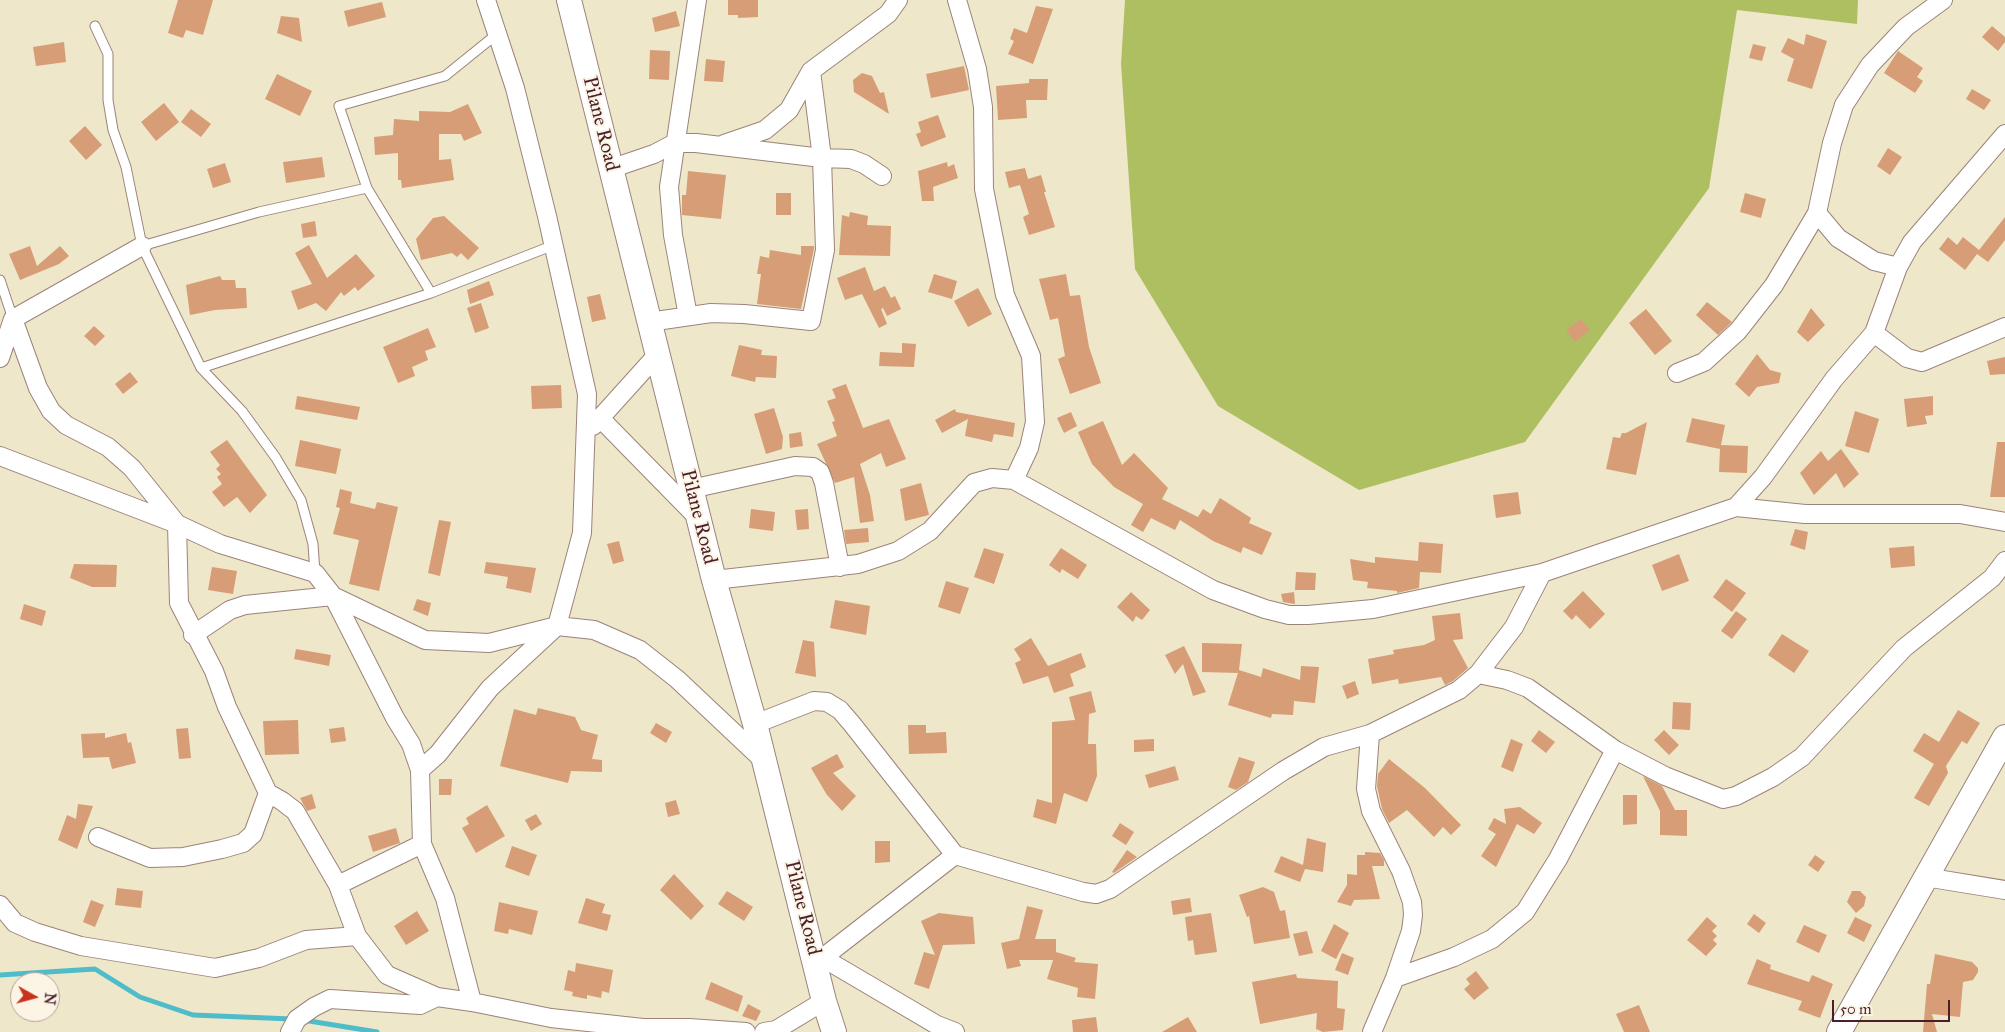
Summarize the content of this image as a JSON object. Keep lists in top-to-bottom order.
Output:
{
  "streets": {
    "main road": ["Pilane Road"]
  },
  "scale_bar": "50 m",
  "north": "right"
}
